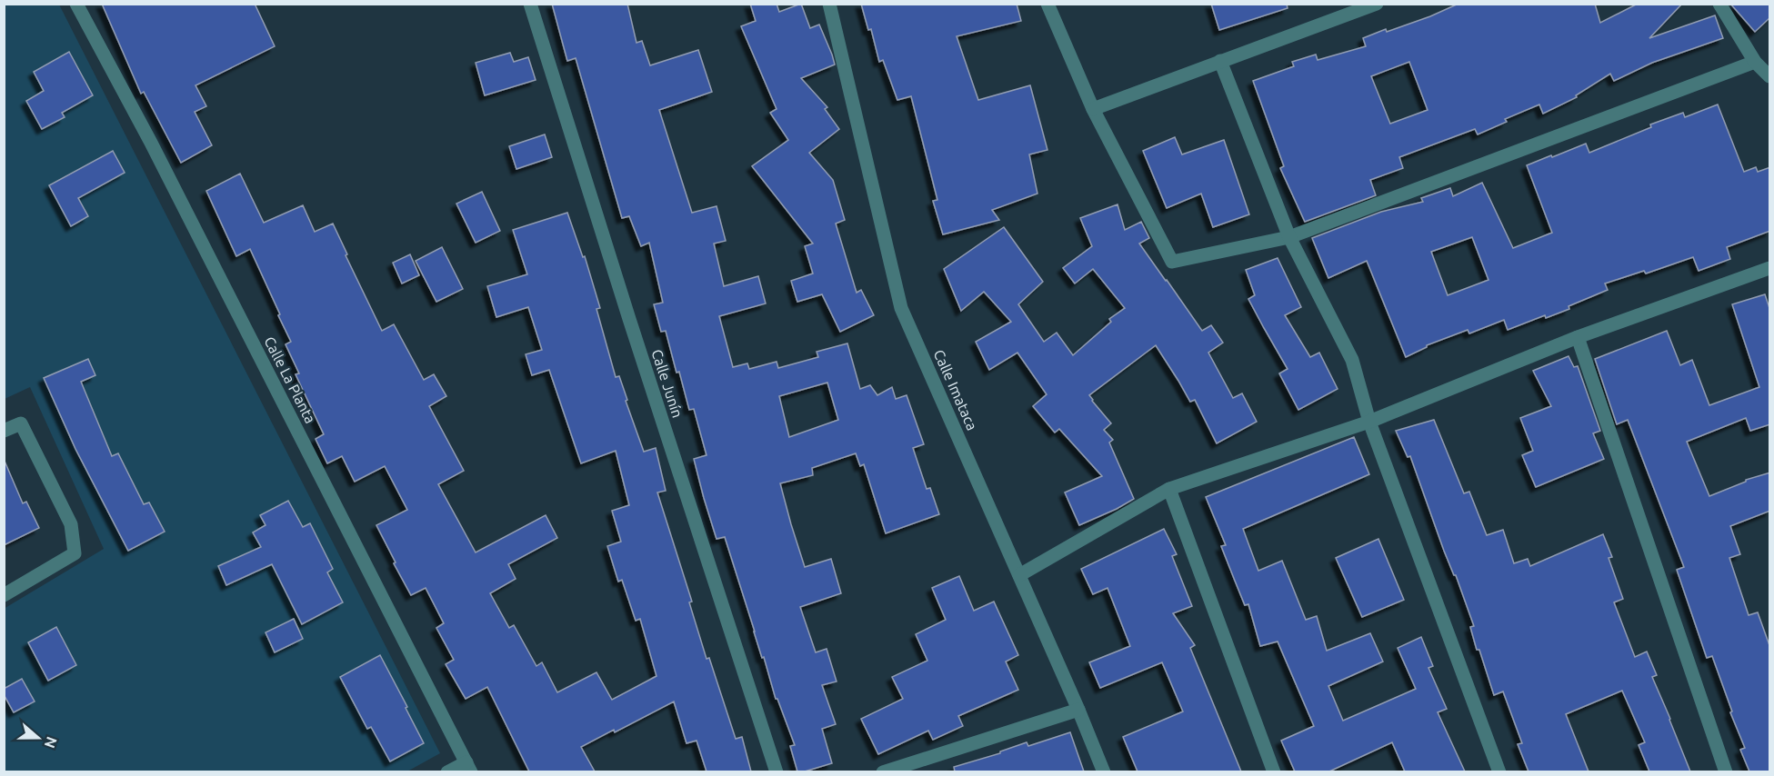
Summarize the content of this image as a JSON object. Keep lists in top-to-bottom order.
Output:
{
  "streets": {
    "street": ["Calle La Planta", "Calle Junín", "Calle Imataca"]
  },
  "north": "right"
}
